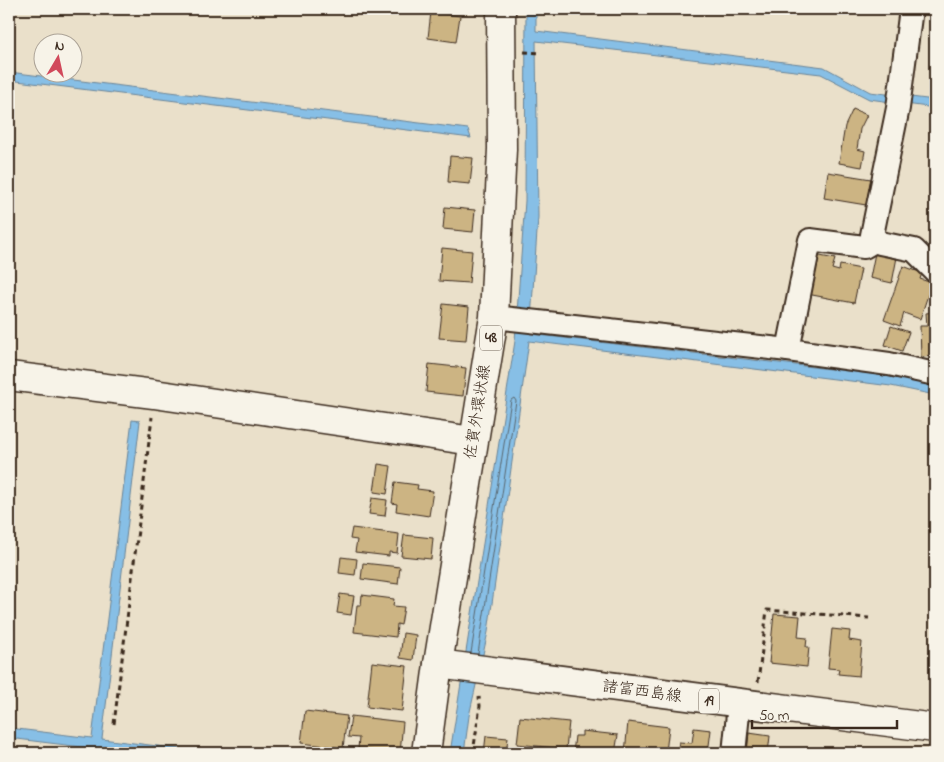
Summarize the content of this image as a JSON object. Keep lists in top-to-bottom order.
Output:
{
  "streets": {
    "main road": [
      "48",
      "佐賀外環状線",
      "諸富西島線",
      "19"
    ]
  },
  "crossings": [
    ["佐賀外環状線", "諸富西島線"]
  ],
  "scale_bar": "50 m",
  "north": "top"
}
